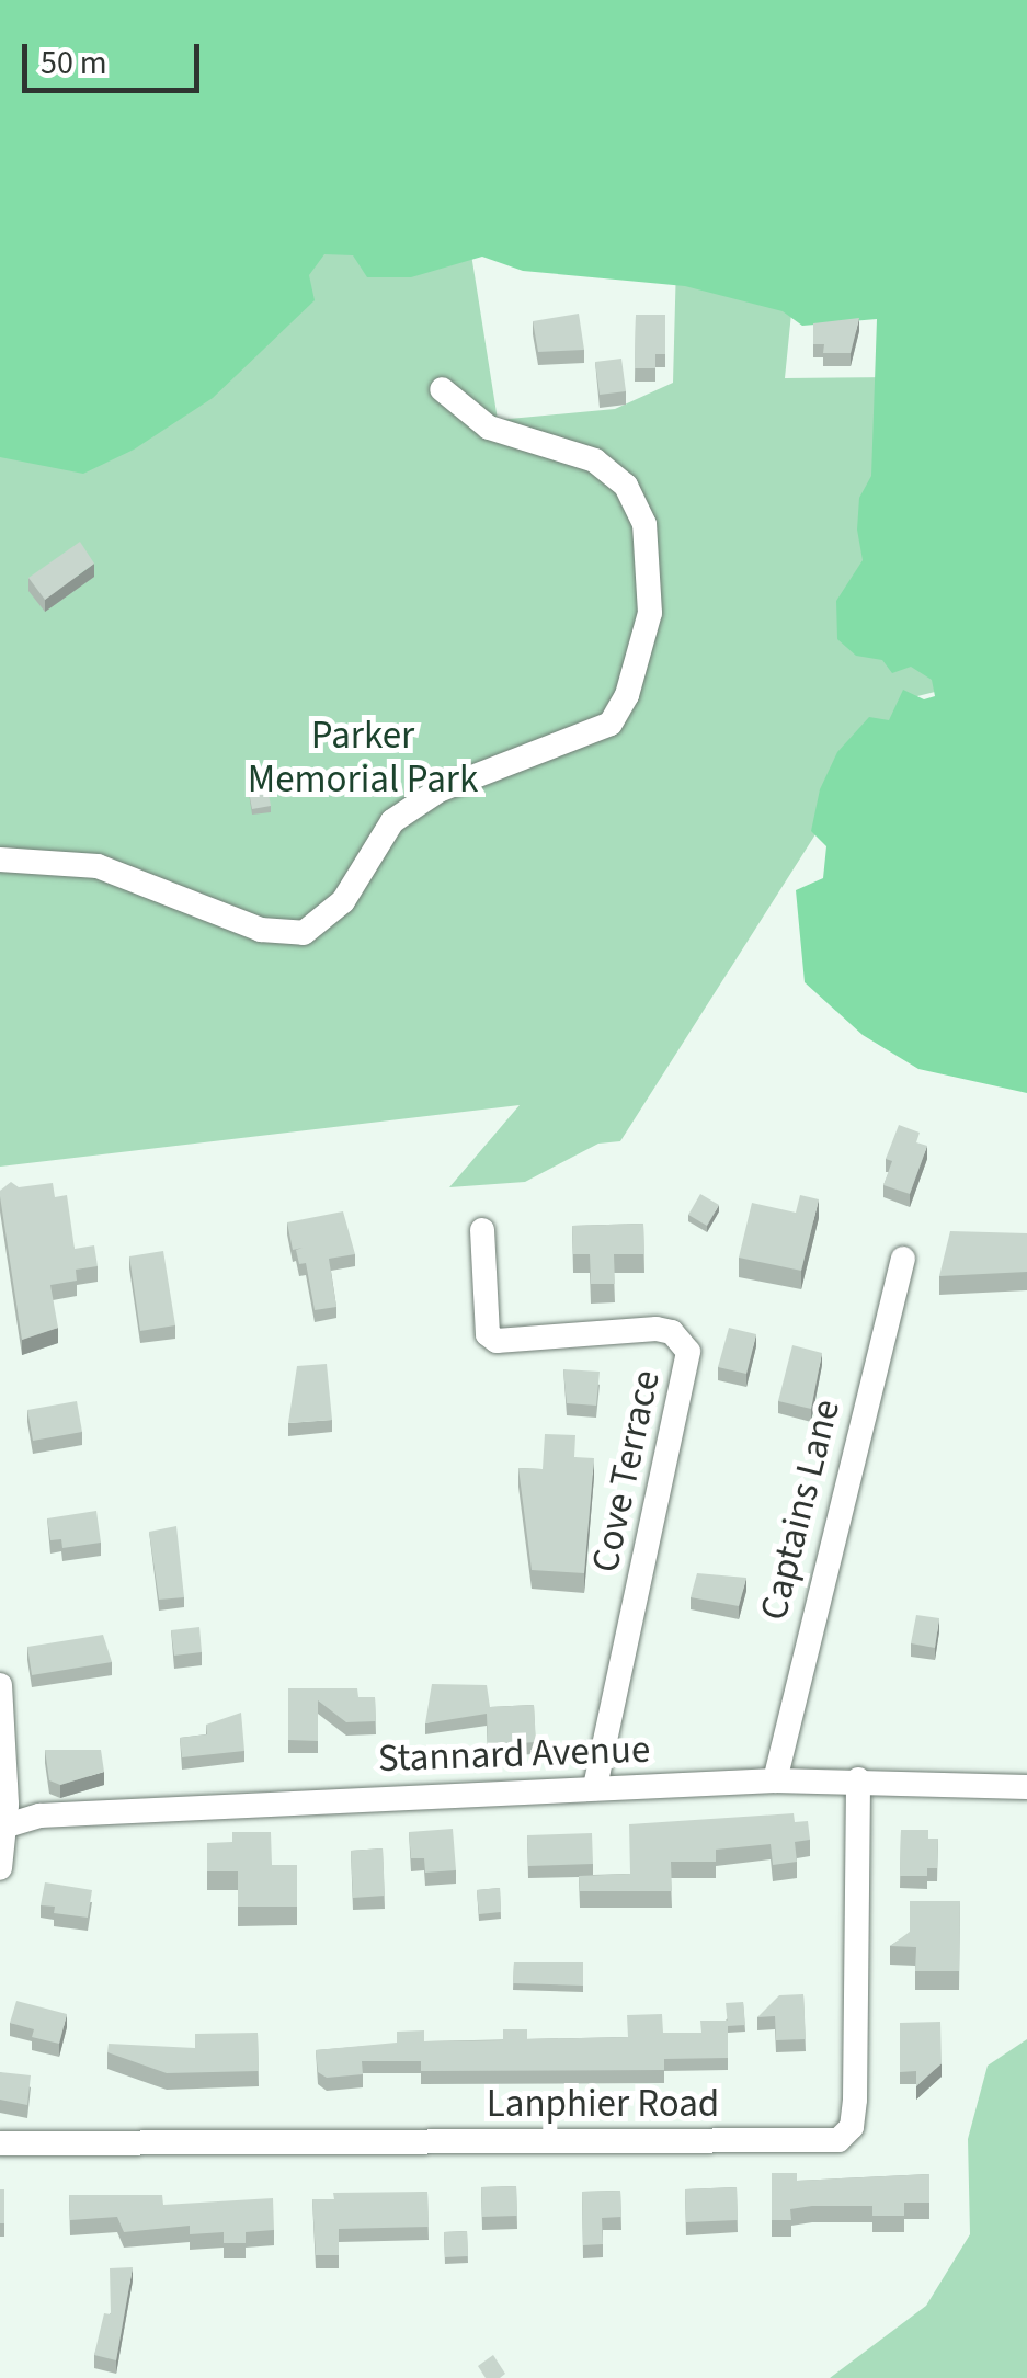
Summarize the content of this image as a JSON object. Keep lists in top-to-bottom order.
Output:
{
  "streets": {
    "street": [
      "Cove Terrace",
      "Captains Lane",
      "Stannard Avenue",
      "Lanphier Road"
    ]
  },
  "crossings": [
    ["Cove Terrace", "Stannard Avenue"],
    ["Captains Lane", "Stannard Avenue"],
    ["Stannard Avenue", "Lanphier Road"]
  ],
  "parks": ["Parker Memorial Park"],
  "scale_bar": "50 m"
}
